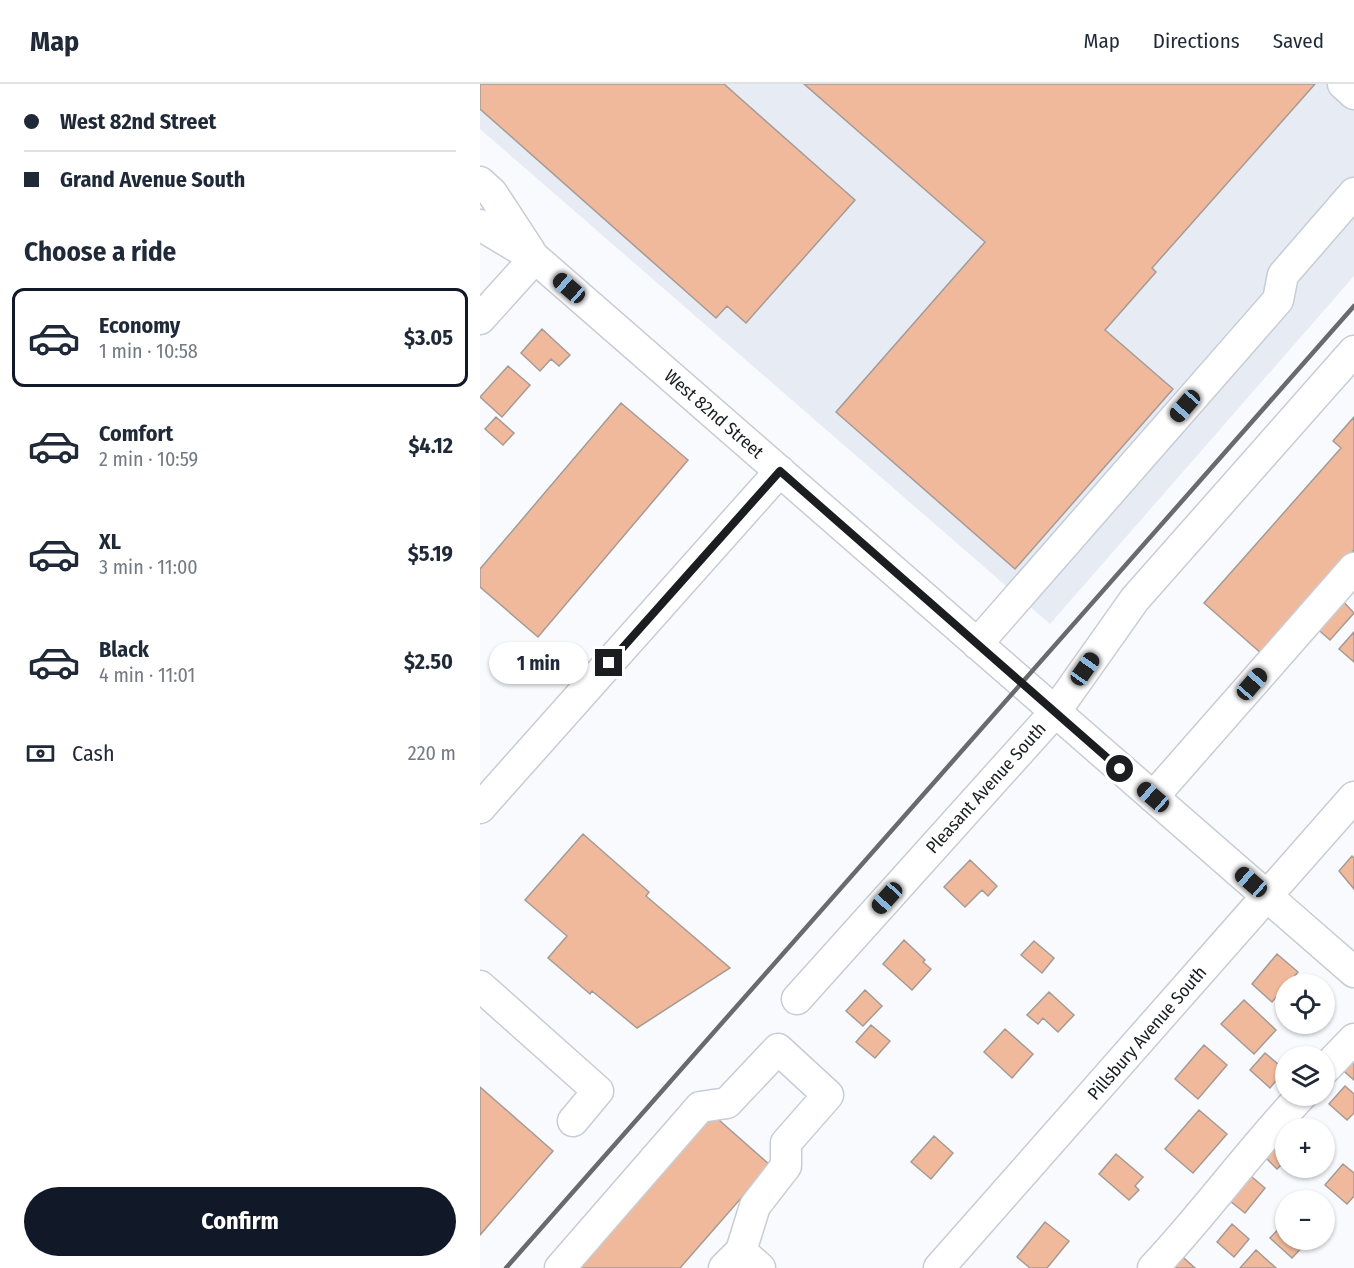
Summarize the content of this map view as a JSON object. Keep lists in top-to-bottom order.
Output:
{
  "streets": {
    "street": ["West 82nd Street", "Pleasant Avenue South", "Pillsbury Avenue South"]
  },
  "crossings": [
    ["West 82nd Street", "Pleasant Avenue South"],
    ["West 82nd Street", "Pillsbury Avenue South"]
  ],
  "page": {
    "header": "Map",
    "nav": ["Map", "Directions", "Saved"],
    "banner": ["West 82nd Street", "Grand Avenue South"],
    "heading": "Choose a ride",
    "list": [
      {
        "name": "Economy",
        "note": "1 min · 10:58",
        "value": "$3.05"
      },
      {
        "name": "Comfort",
        "note": "2 min · 10:59",
        "value": "$4.12"
      },
      {
        "name": "XL",
        "note": "3 min · 11:00",
        "value": "$5.19"
      },
      {
        "name": "Black",
        "note": "4 min · 11:01",
        "value": "$2.50"
      }
    ],
    "bubble": "1 min",
    "pay": ["Cash", "220 m"],
    "map_buttons": ["+", "−"],
    "buttons": "Confirm"
  }
}
